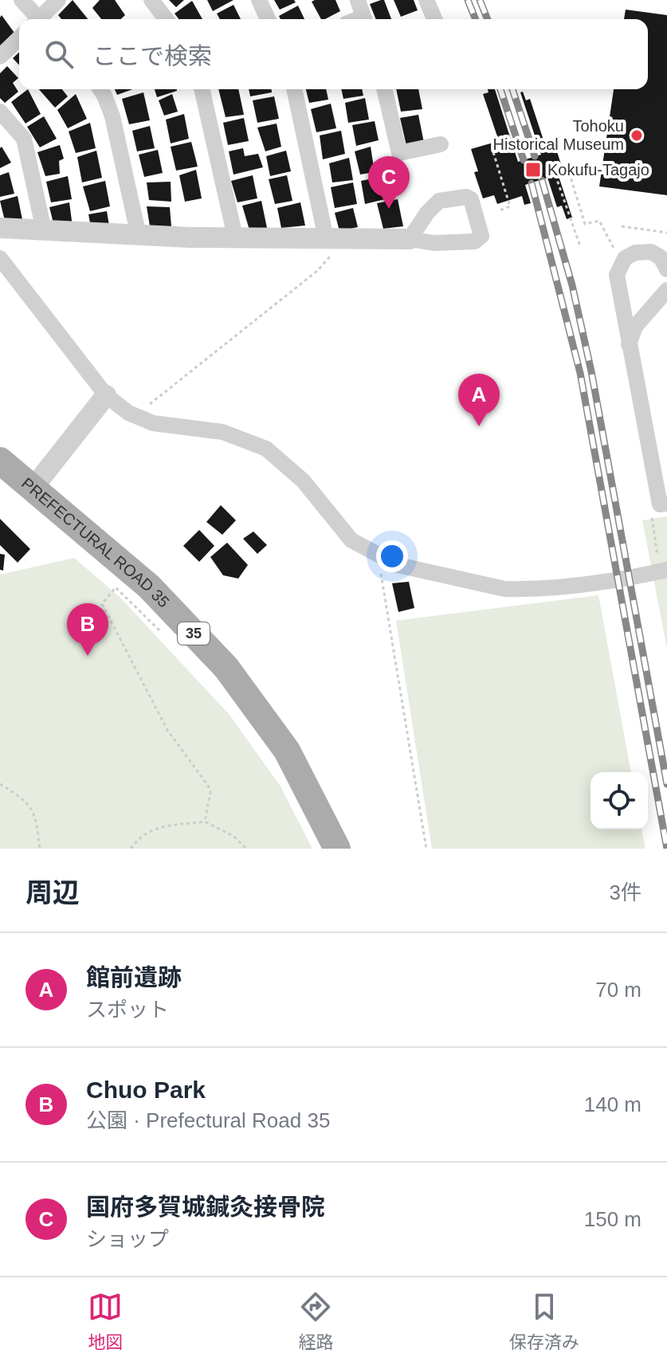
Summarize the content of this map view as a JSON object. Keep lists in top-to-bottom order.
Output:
{
  "streets": {
    "main road": ["PREFECTURAL ROAD 35", "35"]
  },
  "places": {
    "other": ["Tohoku Historical Museum"],
    "transit": ["Kokufu-Tagajo"]
  },
  "page": {
    "search": "ここで検索",
    "pins": ["C", "A", "B"],
    "heading": ["周辺", "3件"],
    "list": [
      {
        "mark": "A",
        "name": "館前遺跡",
        "note": "スポット",
        "value": "70 m"
      },
      {
        "mark": "B",
        "name": "Chuo Park",
        "note": "公園 · Prefectural Road 35",
        "value": "140 m"
      },
      {
        "mark": "C",
        "name": "国府多賀城鍼灸接骨院",
        "note": "ショップ",
        "value": "150 m"
      }
    ],
    "nav": ["地図", "経路", "保存済み"]
  }
}
